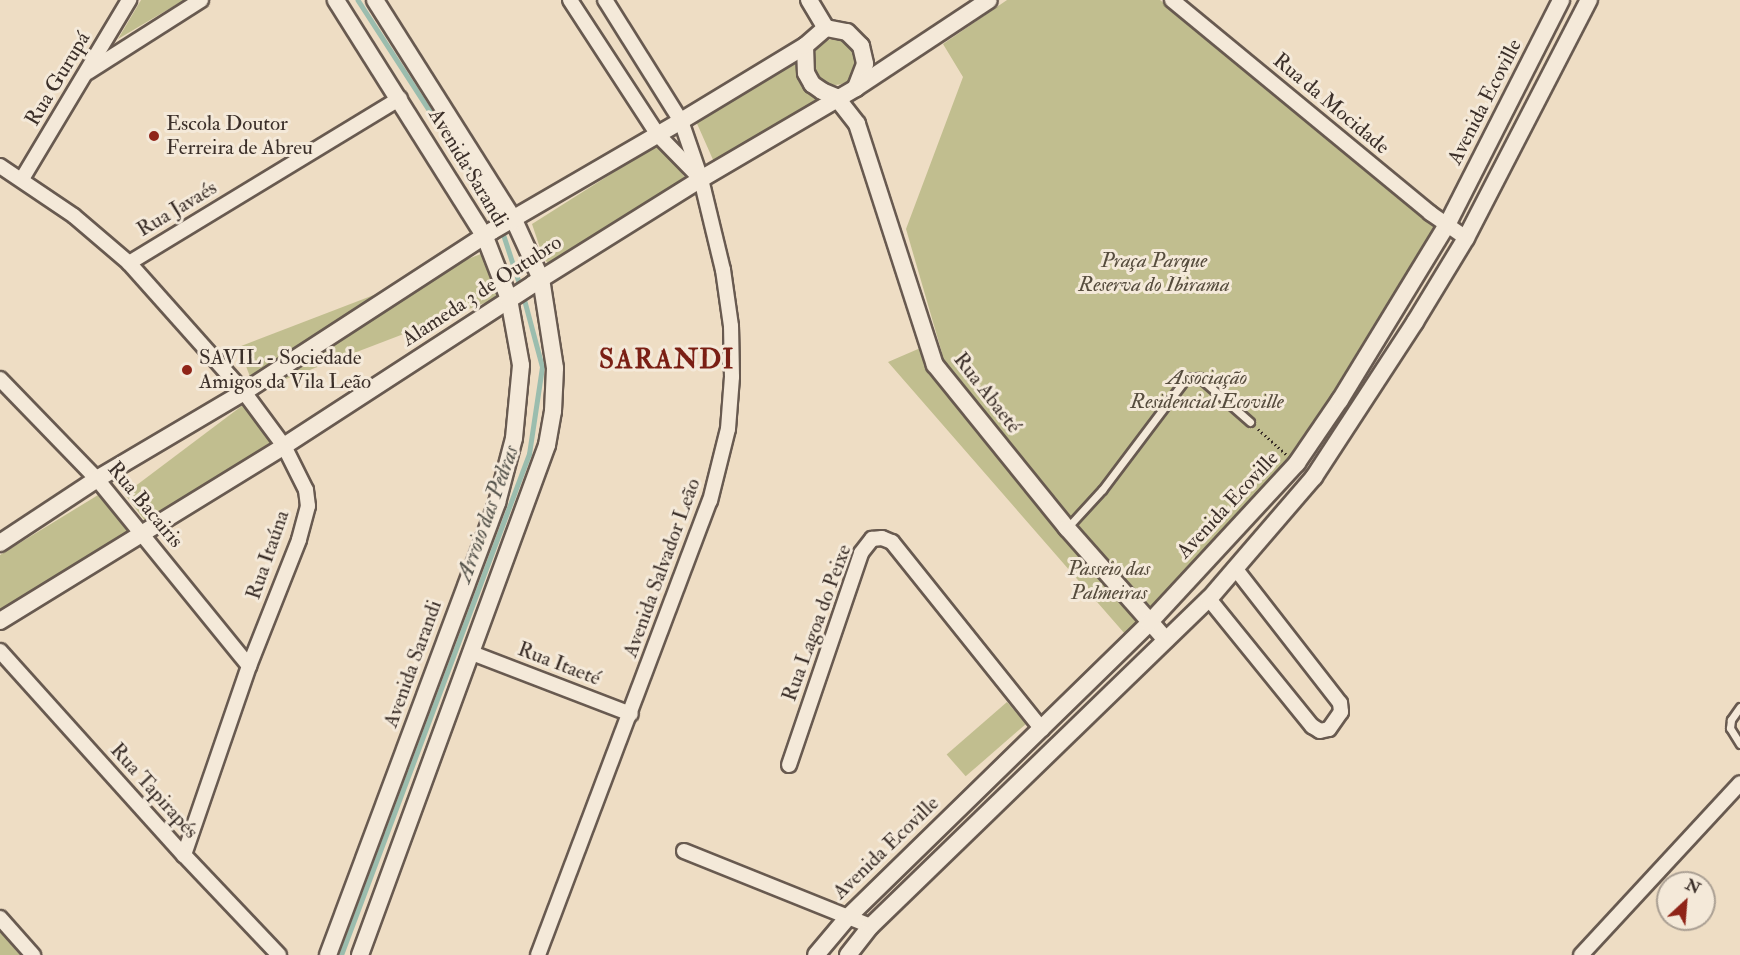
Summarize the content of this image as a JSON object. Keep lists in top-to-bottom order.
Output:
{
  "streets": {
    "street": [
      "Rua Gurupá",
      "Avenida Ecoville",
      "Rua da Mocidade",
      "Avenida Sarandi",
      "Rua Javaés",
      "Alameda 3 de Outubro",
      "Rua Abaeté",
      "Rua Bacairis",
      "Rua Itaúna",
      "Avenida Salvador Leão",
      "Rua Lagoa do Peixe",
      "Rua Itaeté",
      "Rua Tapirapés"
    ]
  },
  "crossings": [
    ["Rua Gurupá", "Rua Itaúna"],
    ["Avenida Ecoville", "Rua da Mocidade"],
    ["Avenida Ecoville", "Rua Abaeté"],
    ["Avenida Ecoville", "Rua Lagoa do Peixe"],
    ["Avenida Sarandi", "Rua Javaés"],
    ["Avenida Sarandi", "Alameda 3 de Outubro"],
    ["Avenida Sarandi", "Rua Itaeté"],
    ["Rua Javaés", "Rua Itaúna"],
    ["Alameda 3 de Outubro", "Rua Abaeté"],
    ["Alameda 3 de Outubro", "Rua Bacairis"],
    ["Alameda 3 de Outubro", "Rua Itaúna"],
    ["Alameda 3 de Outubro", "Avenida Salvador Leão"],
    ["Rua Bacairis", "Rua Itaúna"],
    ["Rua Itaúna", "Rua Tapirapés"],
    ["Avenida Salvador Leão", "Rua Itaeté"]
  ],
  "districts": ["SARANDI"],
  "water": ["Arroio das Pedras"],
  "parks": ["Praça Parque Reserva do Ibirama", "Associação Residencial Ecoville", "Passeio das Palmeiras"],
  "places": ["Escola Doutor Ferreira de Abreu", "SAVIL - Sociedade Amigos da Vila Leão"],
  "north": "top right"
}
